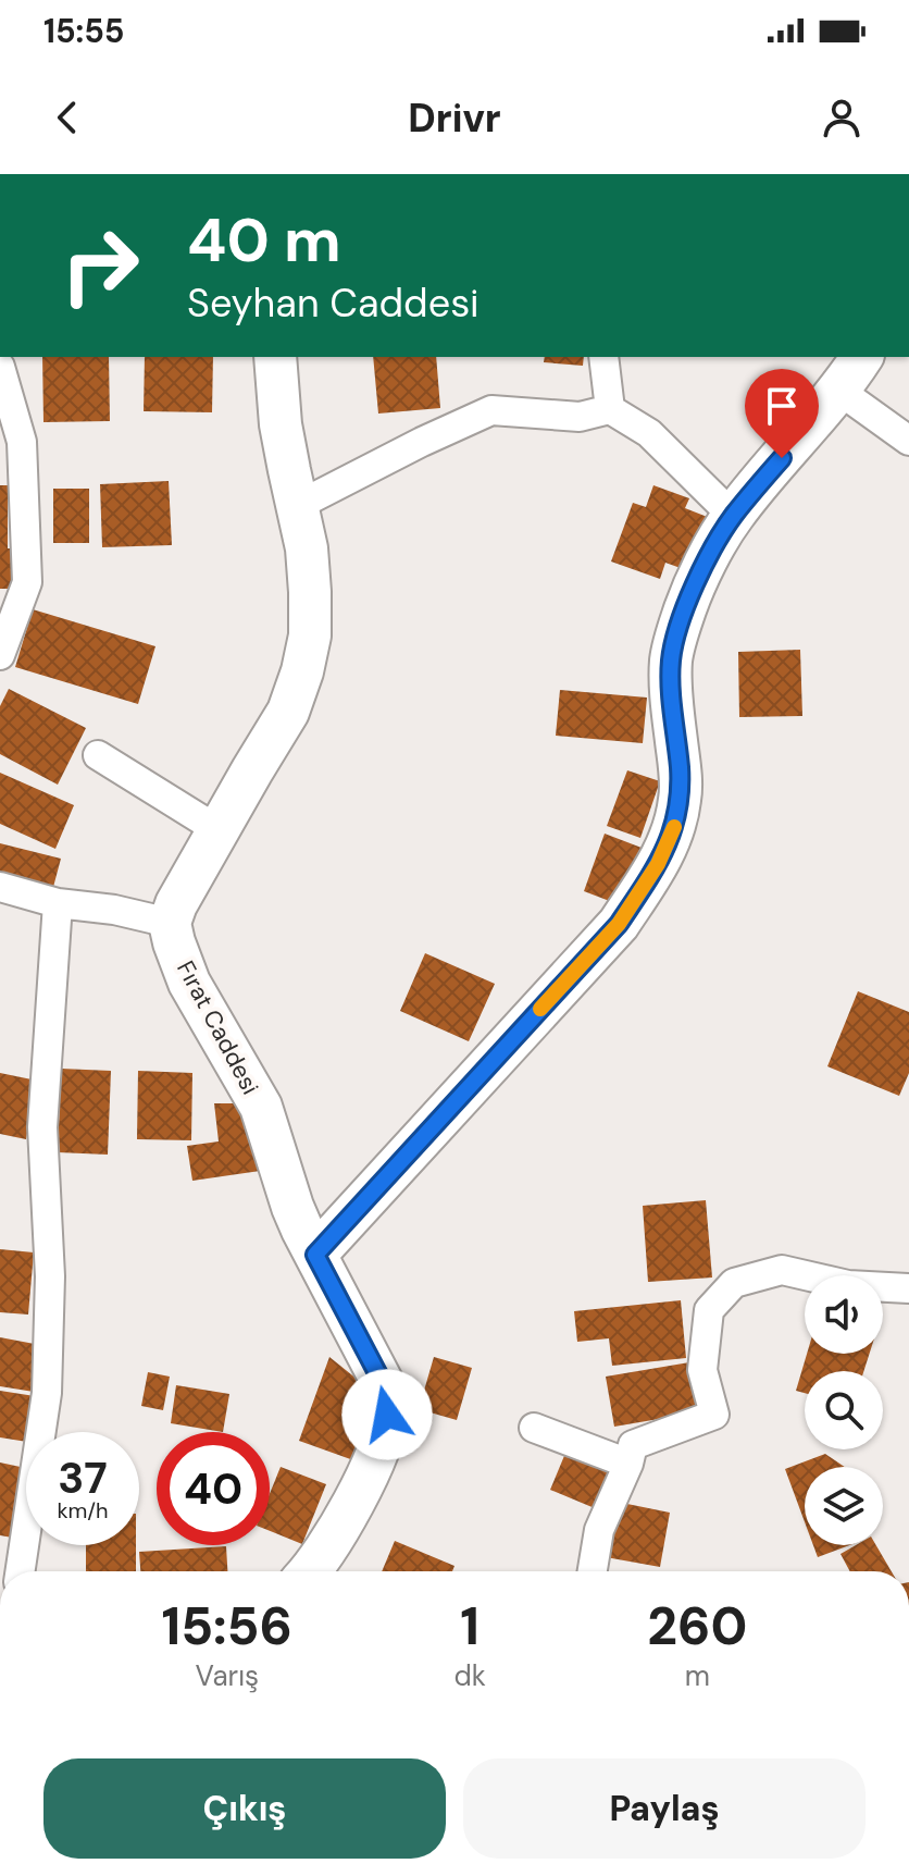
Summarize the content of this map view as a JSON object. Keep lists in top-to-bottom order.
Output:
{
  "streets": {
    "street": ["Fırat Caddesi"]
  },
  "page": {
    "status": "15:55",
    "header": "Drivr",
    "turn": ["40 m", "Seyhan Caddesi"],
    "speed": "37 km/h",
    "limit": "40",
    "eta": [
      "15:56",
      "Varış",
      "1",
      "dk",
      "260",
      "m"
    ],
    "buttons": ["Çıkış", "Paylaş"]
  }
}
